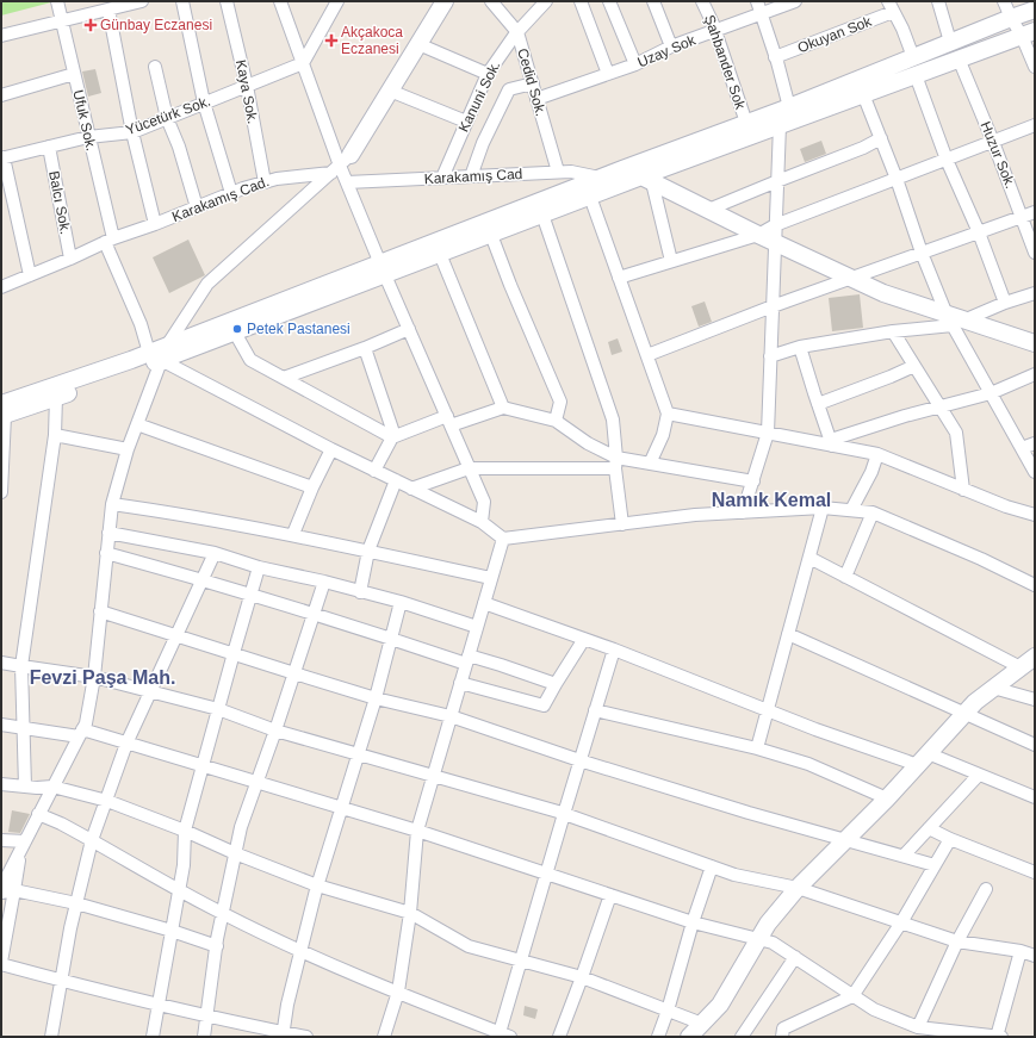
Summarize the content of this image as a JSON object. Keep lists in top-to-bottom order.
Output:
{
  "streets": {
    "street": [
      "Okuyan Sok",
      "Uzay Sok",
      "Şahbander Sok",
      "Cedid Sok.",
      "Kaya Sok.",
      "Kanuni Sok.",
      "Yücetürk Sok.",
      "Ufuk Sok.",
      "Huzur Sok.",
      "Karakamış Cad",
      "Karakamış Cad.",
      "Balcı Sok."
    ]
  },
  "crossings": [
    ["Uzay Sok", "Şahbander Sok"],
    ["Uzay Sok", "Cedid Sok."],
    ["Cedid Sok.", "Kanuni Sok."],
    ["Cedid Sok.", "Karakamış Cad"],
    ["Kaya Sok.", "Yücetürk Sok."],
    ["Kaya Sok.", "Karakamış Cad."],
    ["Kanuni Sok.", "Karakamış Cad"],
    ["Yücetürk Sok.", "Ufuk Sok."],
    ["Yücetürk Sok.", "Balcı Sok."],
    ["Ufuk Sok.", "Karakamış Cad."],
    ["Karakamış Cad.", "Balcı Sok."]
  ],
  "districts": ["Namık Kemal", "Fevzi Paşa Mah."],
  "places": {
    "health": ["Günbay Eczanesi", "Akçakoca Eczanesi"],
    "other": ["Petek Pastanesi"]
  }
}
